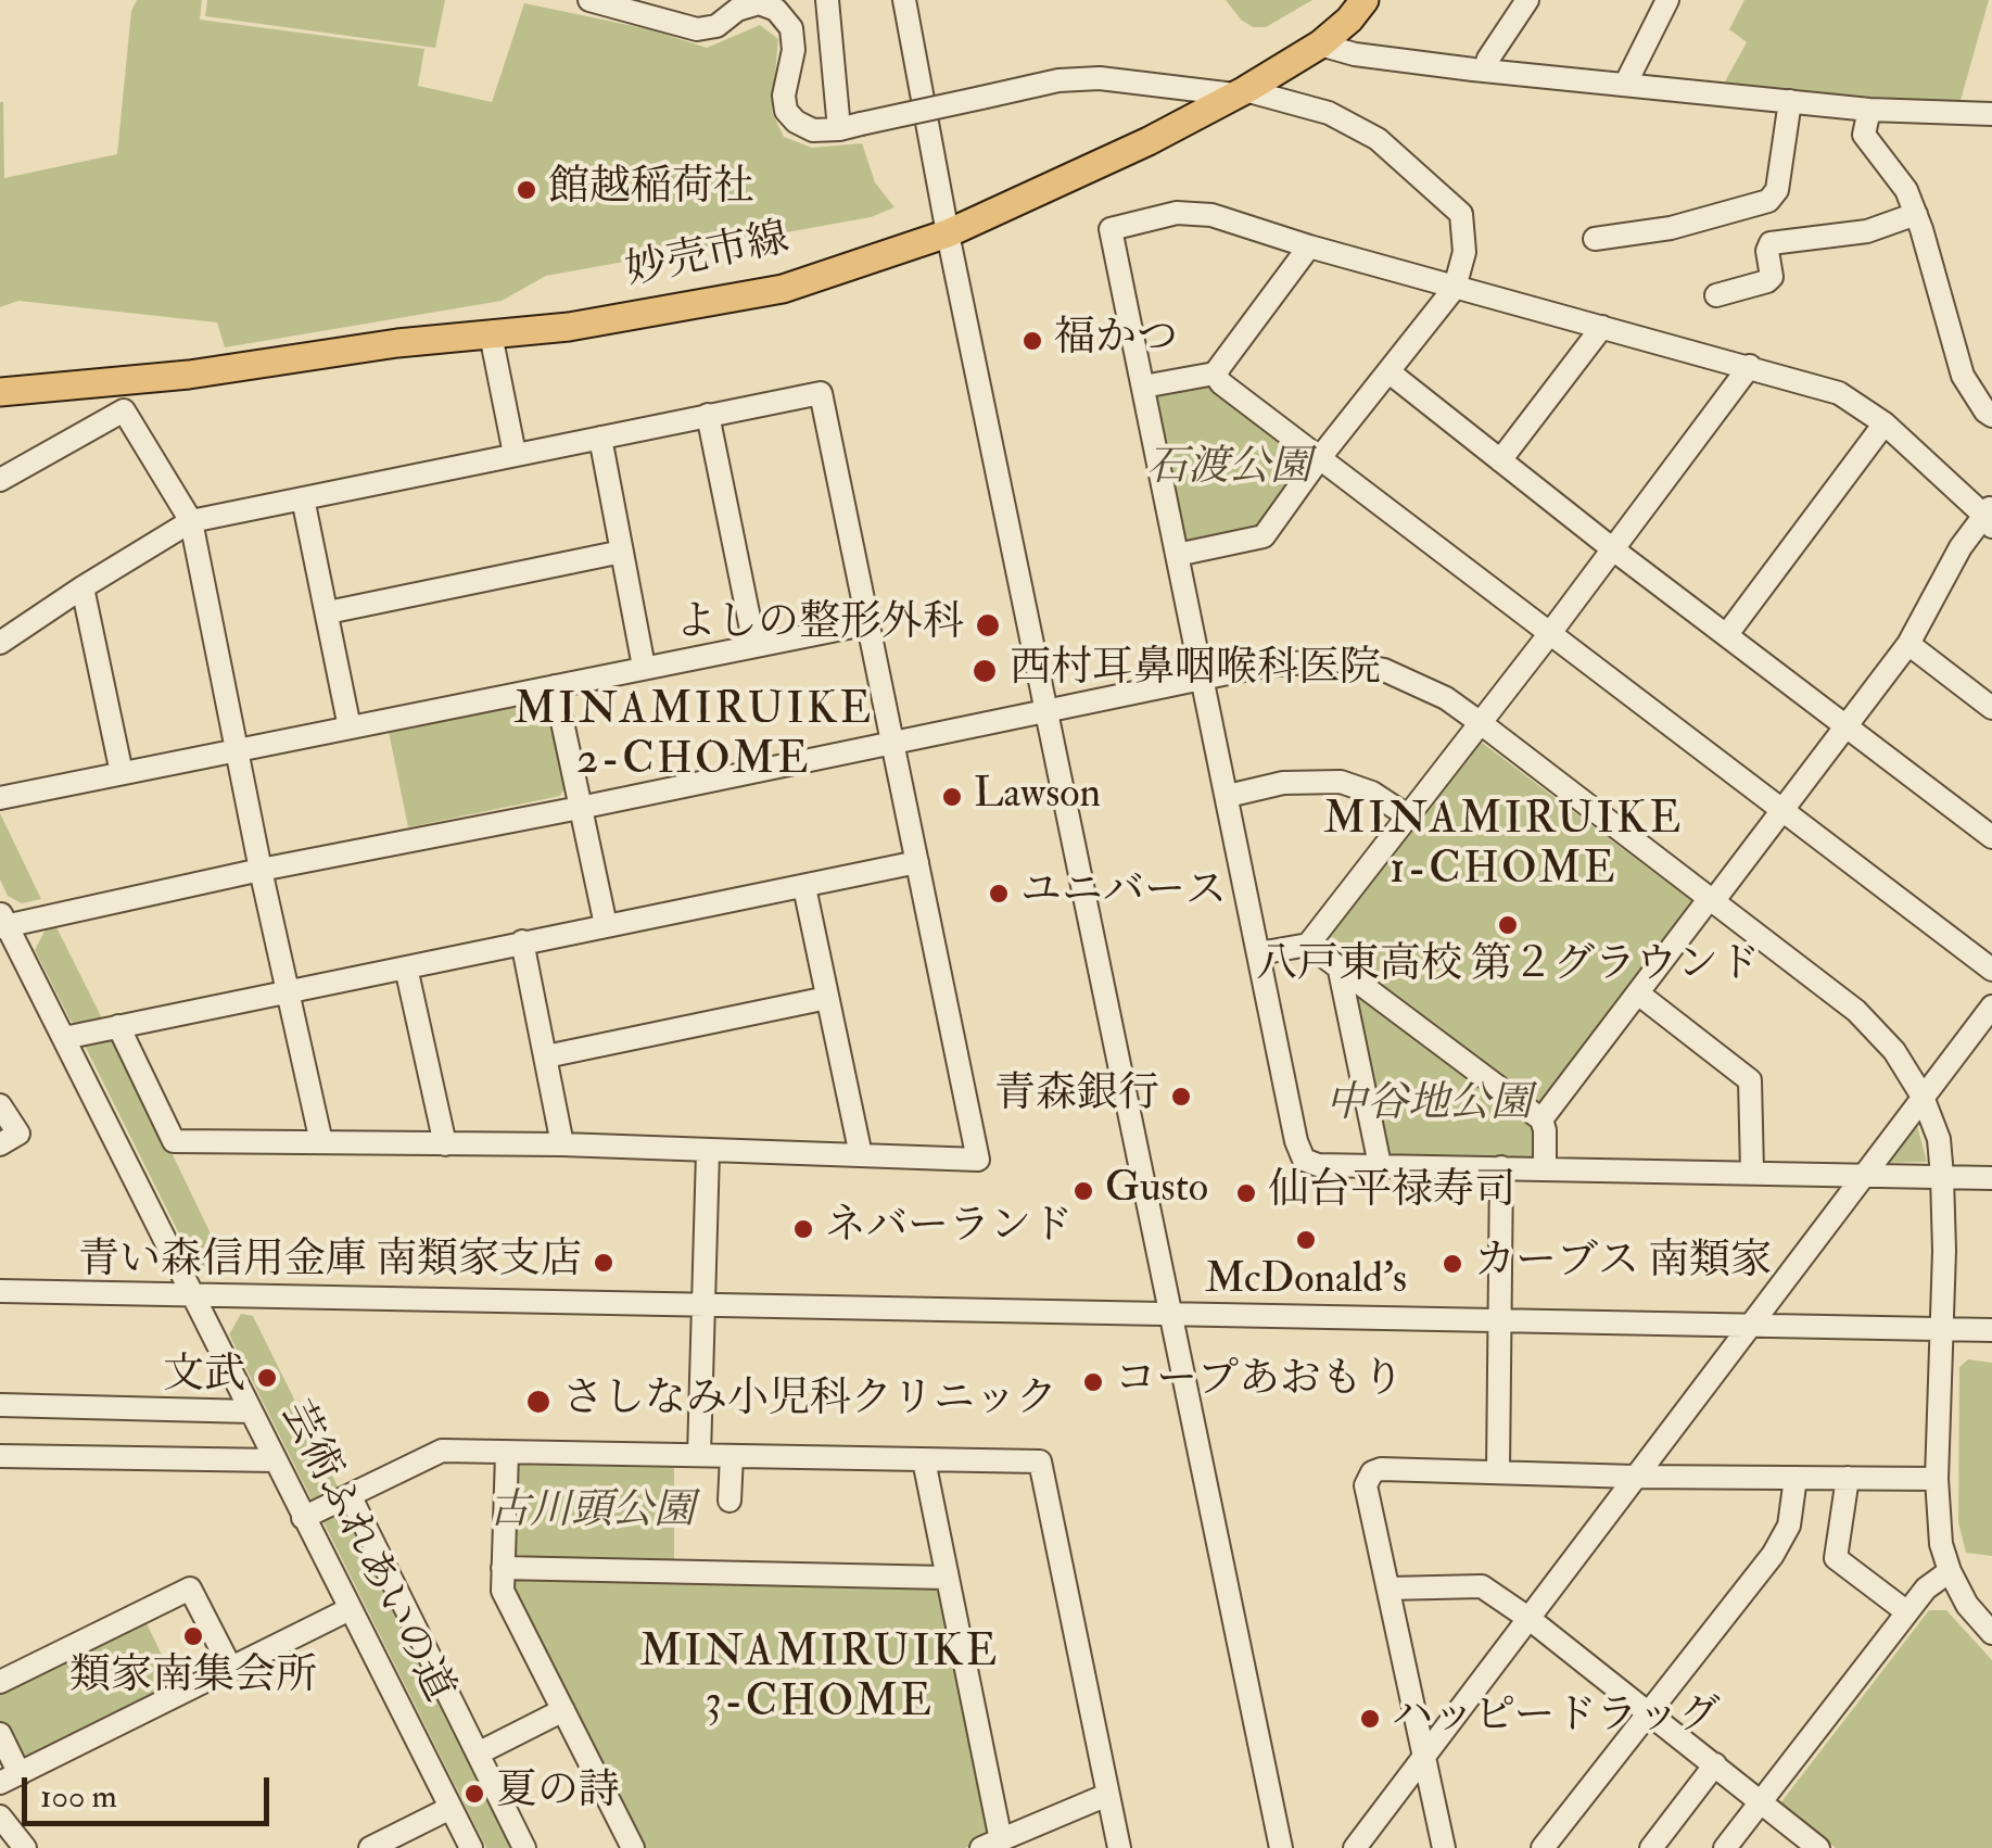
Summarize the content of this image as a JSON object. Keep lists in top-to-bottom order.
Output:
{
  "streets": {
    "main road": ["妙売市線"],
    "street": ["芸術ふれあいの道"]
  },
  "districts": ["MINAMIRUIKE 2-CHOME", "MINAMIRUIKE 1-CHOME", "MINAMIRUIKE 3-CHOME"],
  "parks": ["石渡公園", "中谷地公園", "古川頭公園"],
  "places": [
    "館越稲荷社",
    "福かつ",
    "よしの整形外科",
    "西村耳鼻咽喉科医院",
    "Lawson",
    "ユニバース",
    "八戸東高校 第２グラウンド",
    "青森銀行",
    "Gusto",
    "仙台平禄寿司",
    "ネバーランド",
    "McDonald's",
    "青い森信用金庫 南類家支店",
    "カーブス 南類家",
    "文武",
    "コープあおもり",
    "さしなみ小児科クリニック",
    "類家南集会所",
    "ハッピードラッグ",
    "夏の詩"
  ],
  "scale_bar": "100 m"
}
